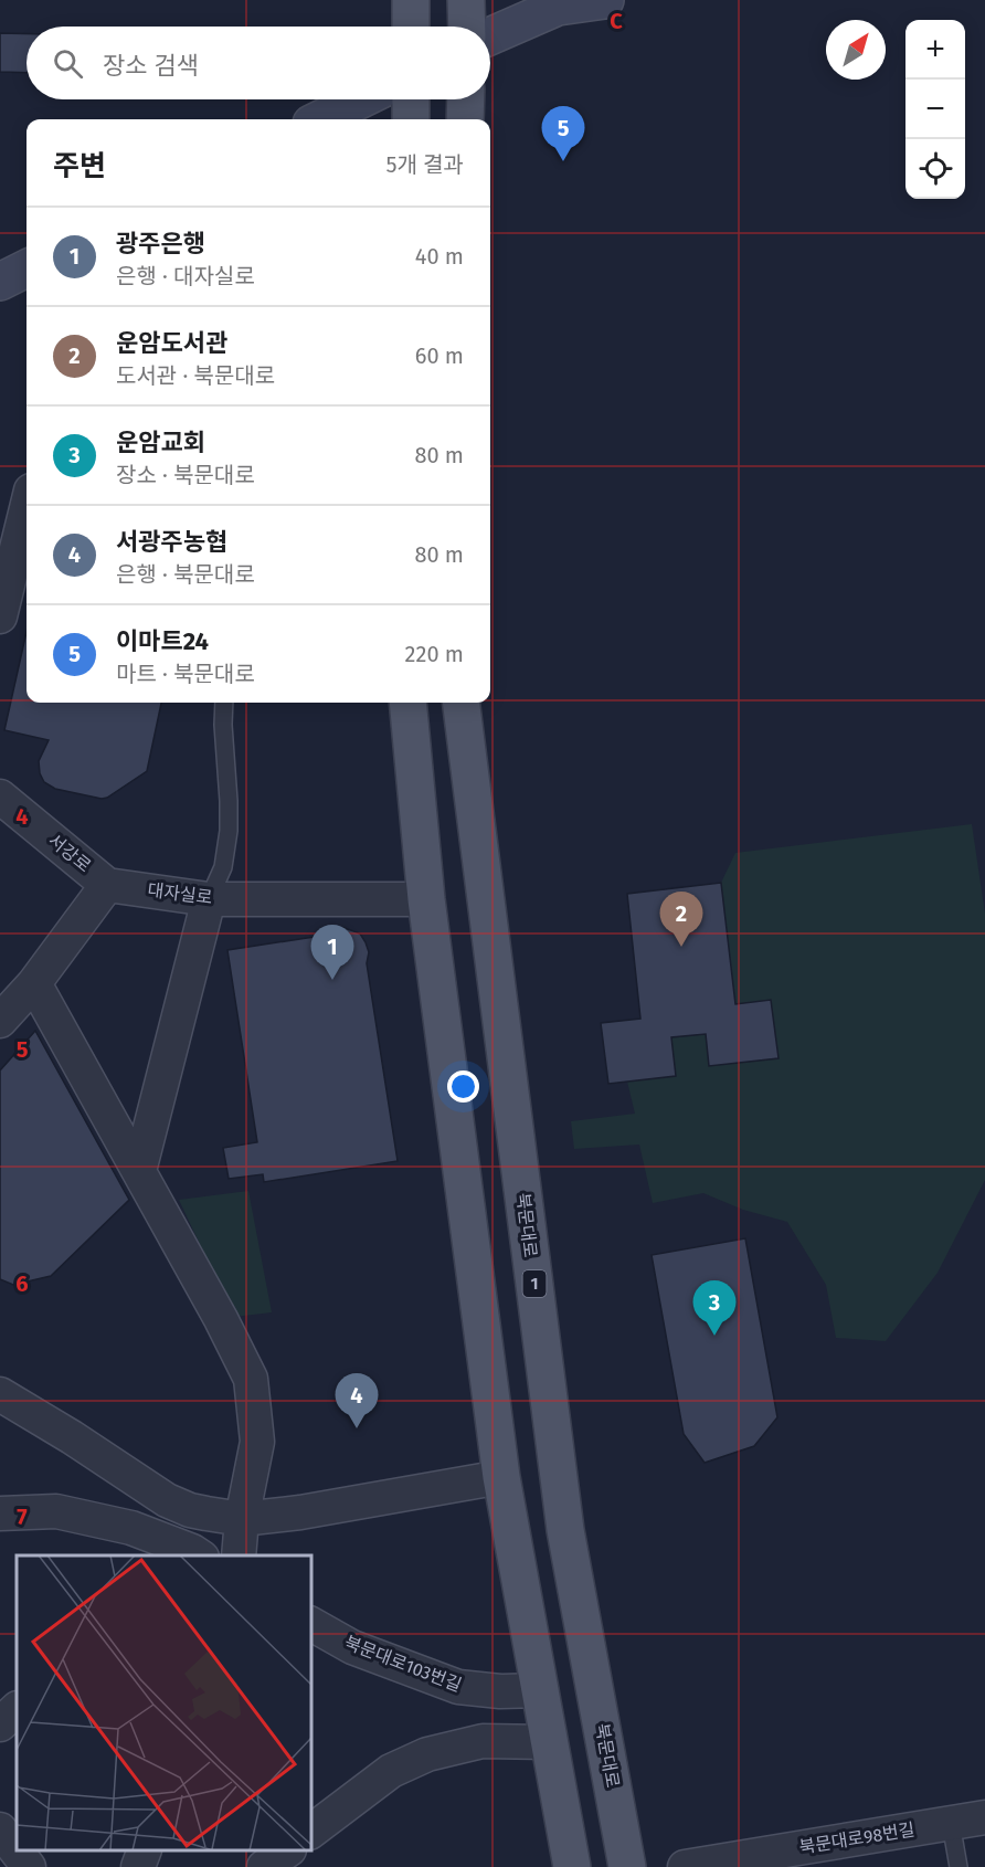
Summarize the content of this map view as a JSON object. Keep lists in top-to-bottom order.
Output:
{
  "streets": {
    "main road": ["북문대로", "1"],
    "street": [
      "서강로",
      "대자실로",
      "북문대로103번길",
      "북문대로98번길"
    ]
  },
  "crossings": [
    ["서강로", "대자실로"]
  ],
  "north": "top right",
  "page": {
    "map_buttons": ["+", "−"],
    "search": "장소 검색",
    "pins": [
      "5",
      "2",
      "1",
      "3",
      "4"
    ],
    "heading": ["주변", "5개 결과"],
    "list": [
      {
        "mark": "1",
        "name": "광주은행",
        "note": "은행 · 대자실로",
        "value": "40 m"
      },
      {
        "mark": "2",
        "name": "운암도서관",
        "note": "도서관 · 북문대로",
        "value": "60 m"
      },
      {
        "mark": "3",
        "name": "운암교회",
        "note": "장소 · 북문대로",
        "value": "80 m"
      },
      {
        "mark": "4",
        "name": "서광주농협",
        "note": "은행 · 북문대로",
        "value": "80 m"
      },
      {
        "mark": "5",
        "name": "이마트24",
        "note": "마트 · 북문대로",
        "value": "220 m"
      }
    ]
  },
  "grid": {
    "columns": ["C"],
    "rows": [
      "4",
      "5",
      "6",
      "7"
    ]
  }
}
